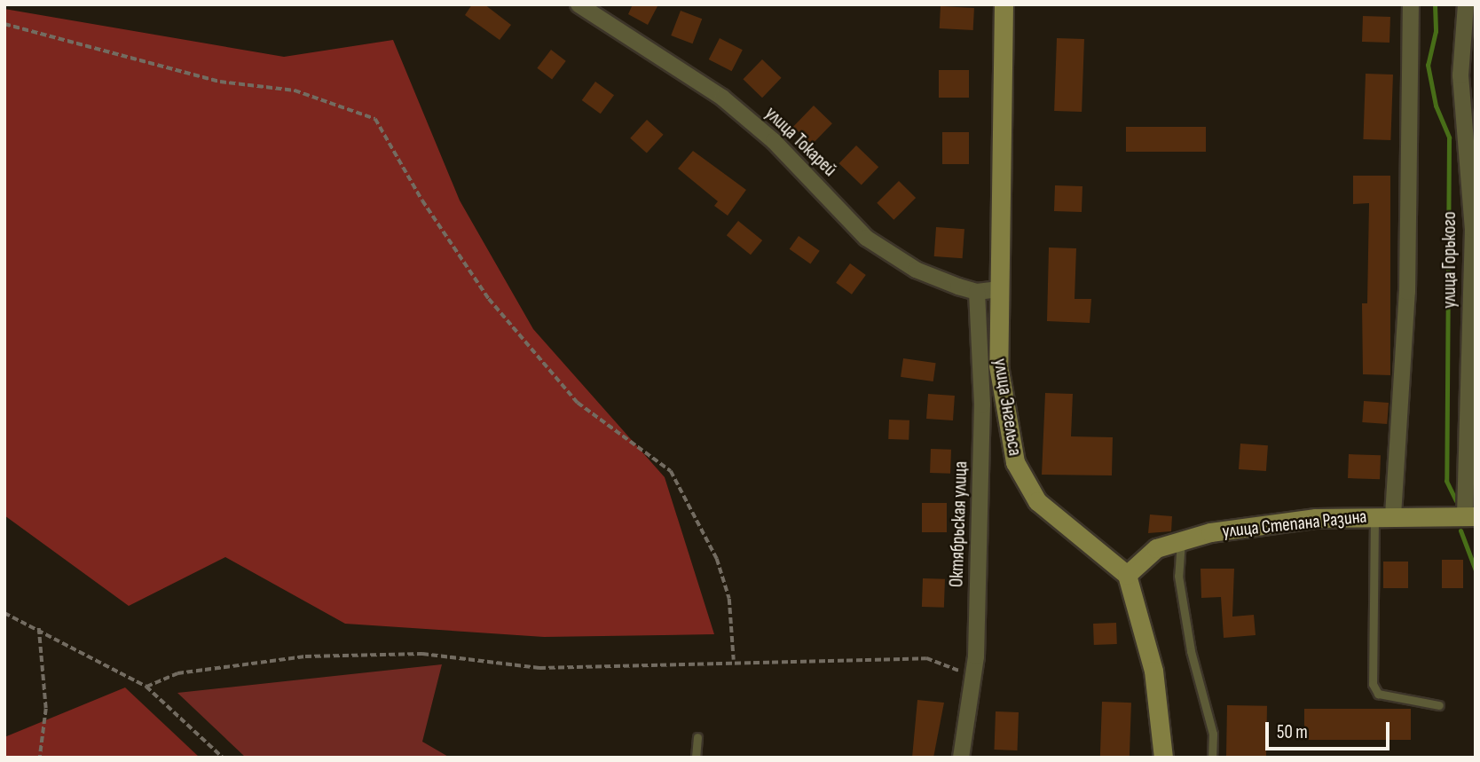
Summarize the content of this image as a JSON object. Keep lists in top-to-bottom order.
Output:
{
  "streets": {
    "street": [
      "улица Токарей",
      "улица Горького",
      "улица Энгельса",
      "Октябрьская улица",
      "улица Степана Разина"
    ]
  },
  "crossings": [
    ["улица Токарей", "улица Энгельса"],
    ["улица Токарей", "Октябрьская улица"],
    ["улица Горького", "улица Степана Разина"],
    ["улица Энгельса", "улица Степана Разина"]
  ],
  "scale_bar": "50 m"
}
